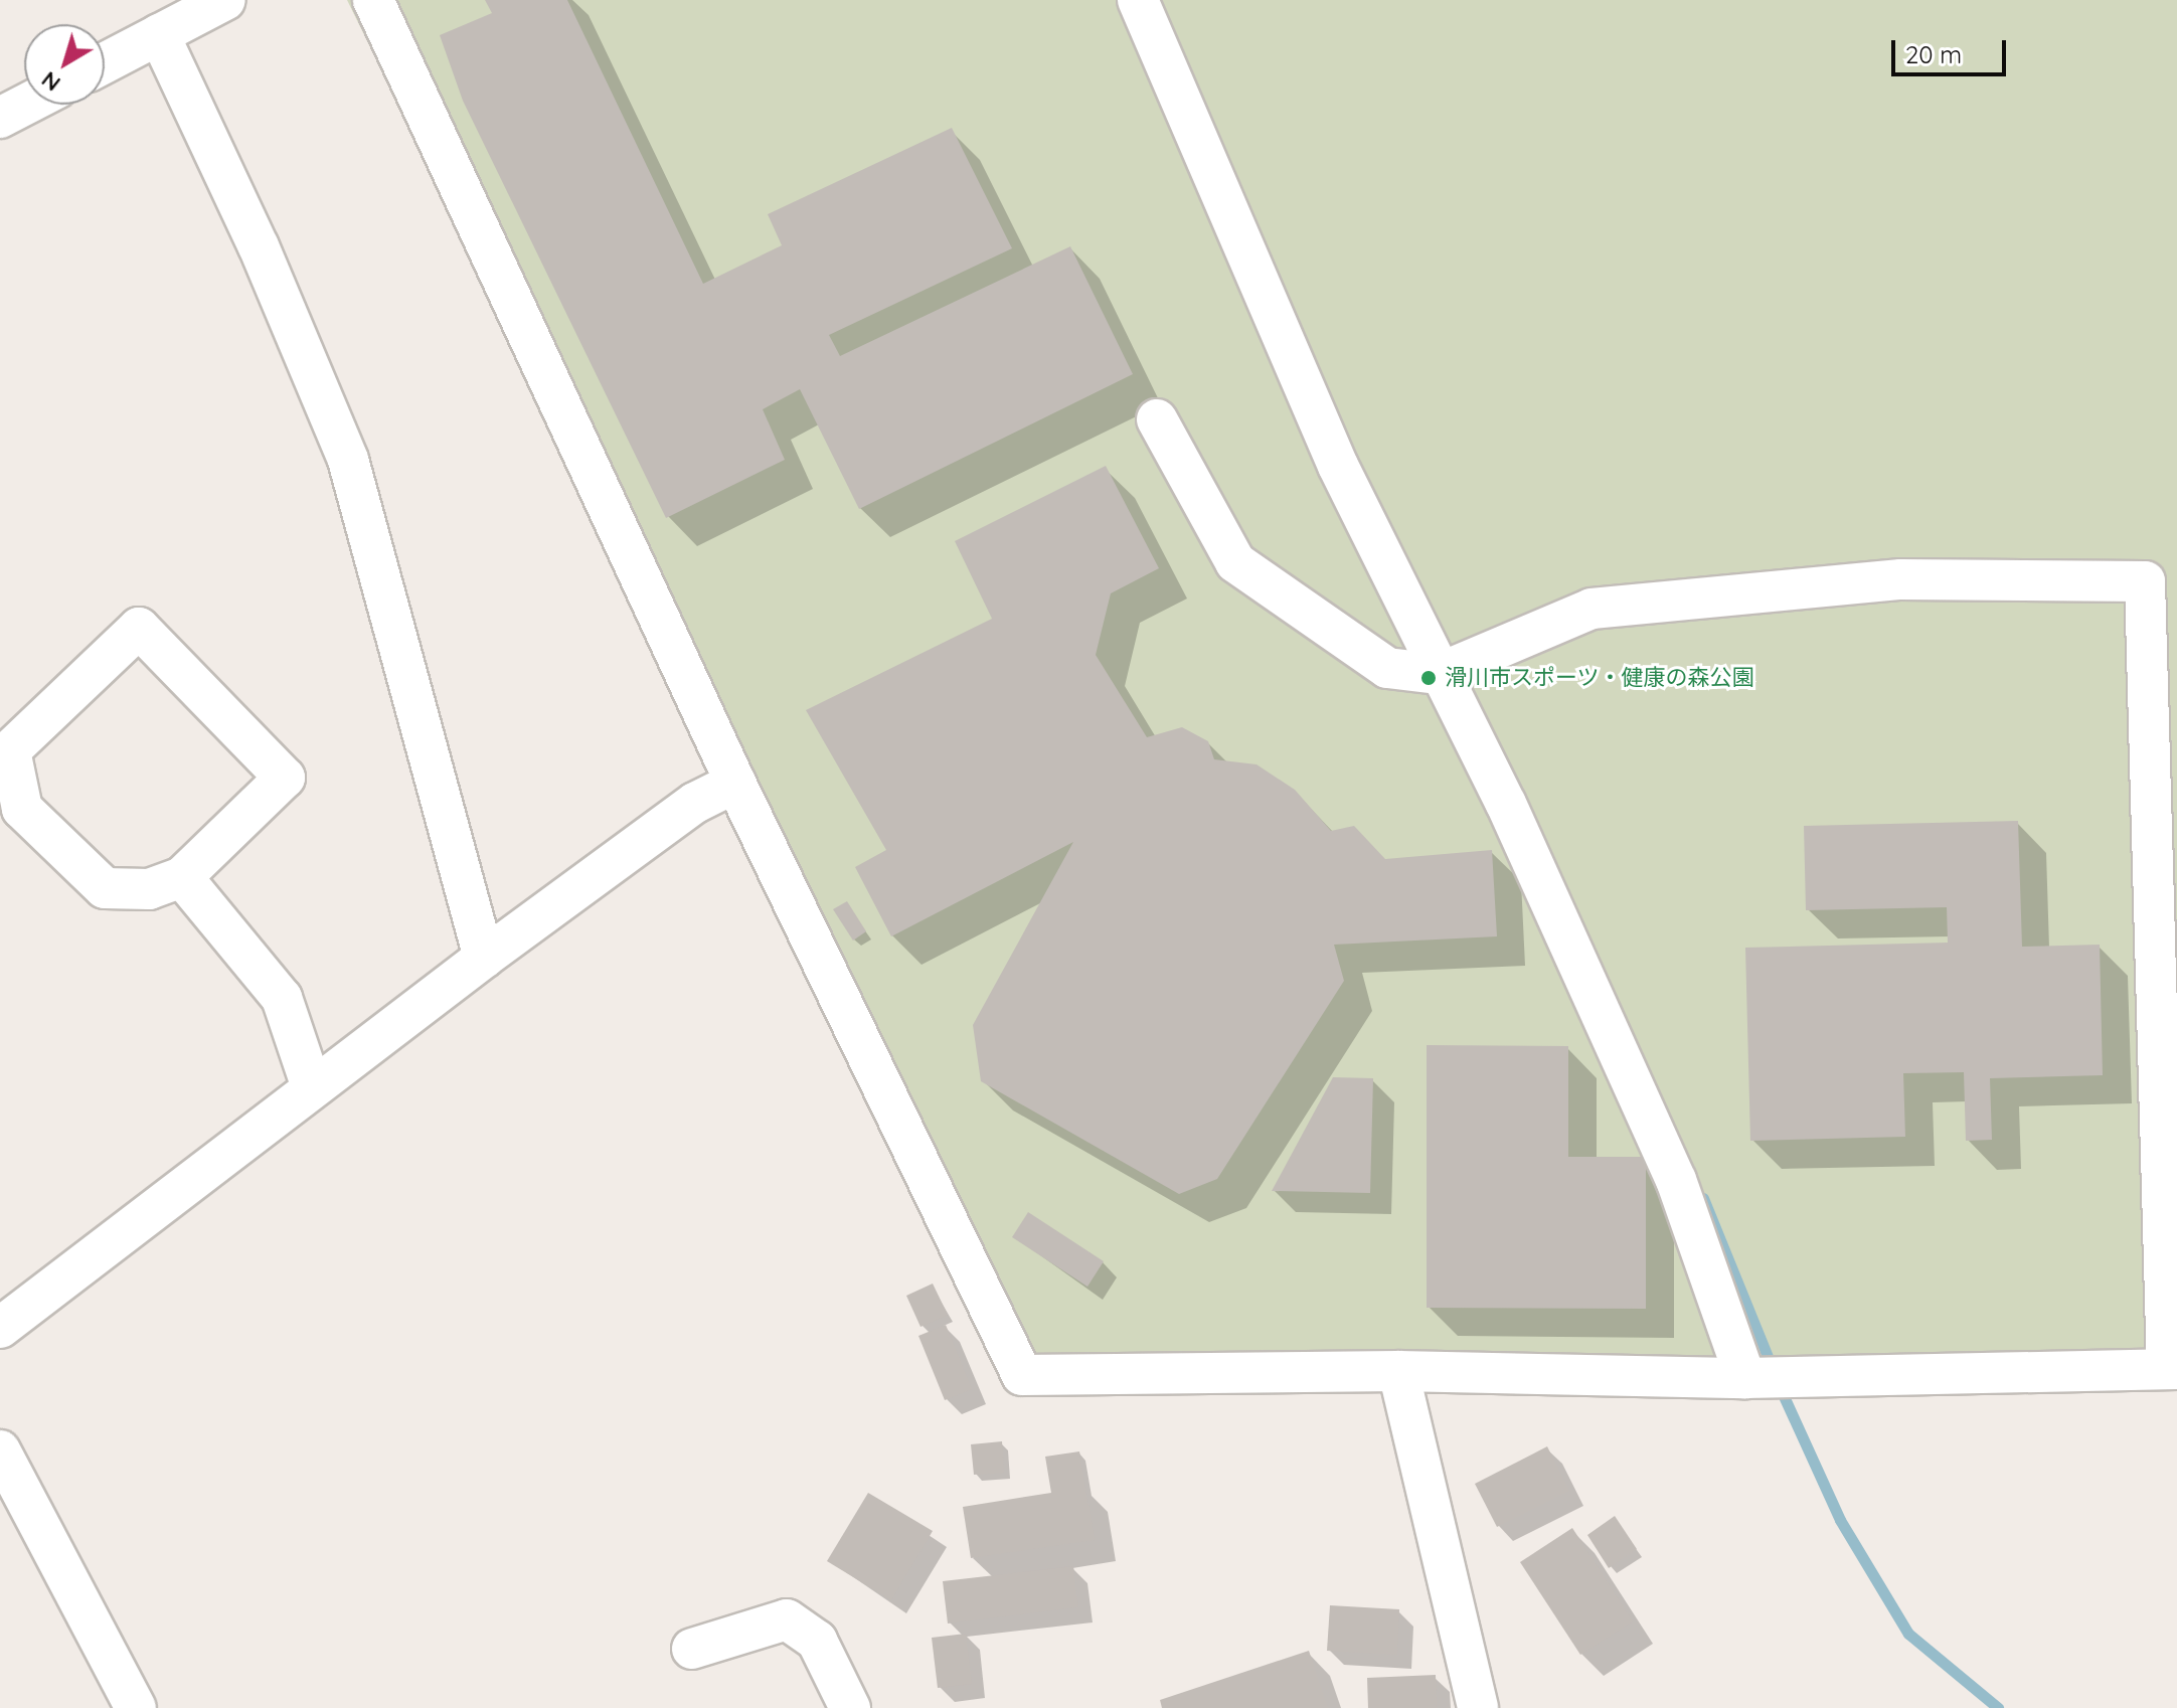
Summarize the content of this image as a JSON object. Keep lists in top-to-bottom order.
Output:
{
  "places": ["滑川市スポーツ・健康の森公園"],
  "scale_bar": "20 m",
  "north": "bottom left"
}
